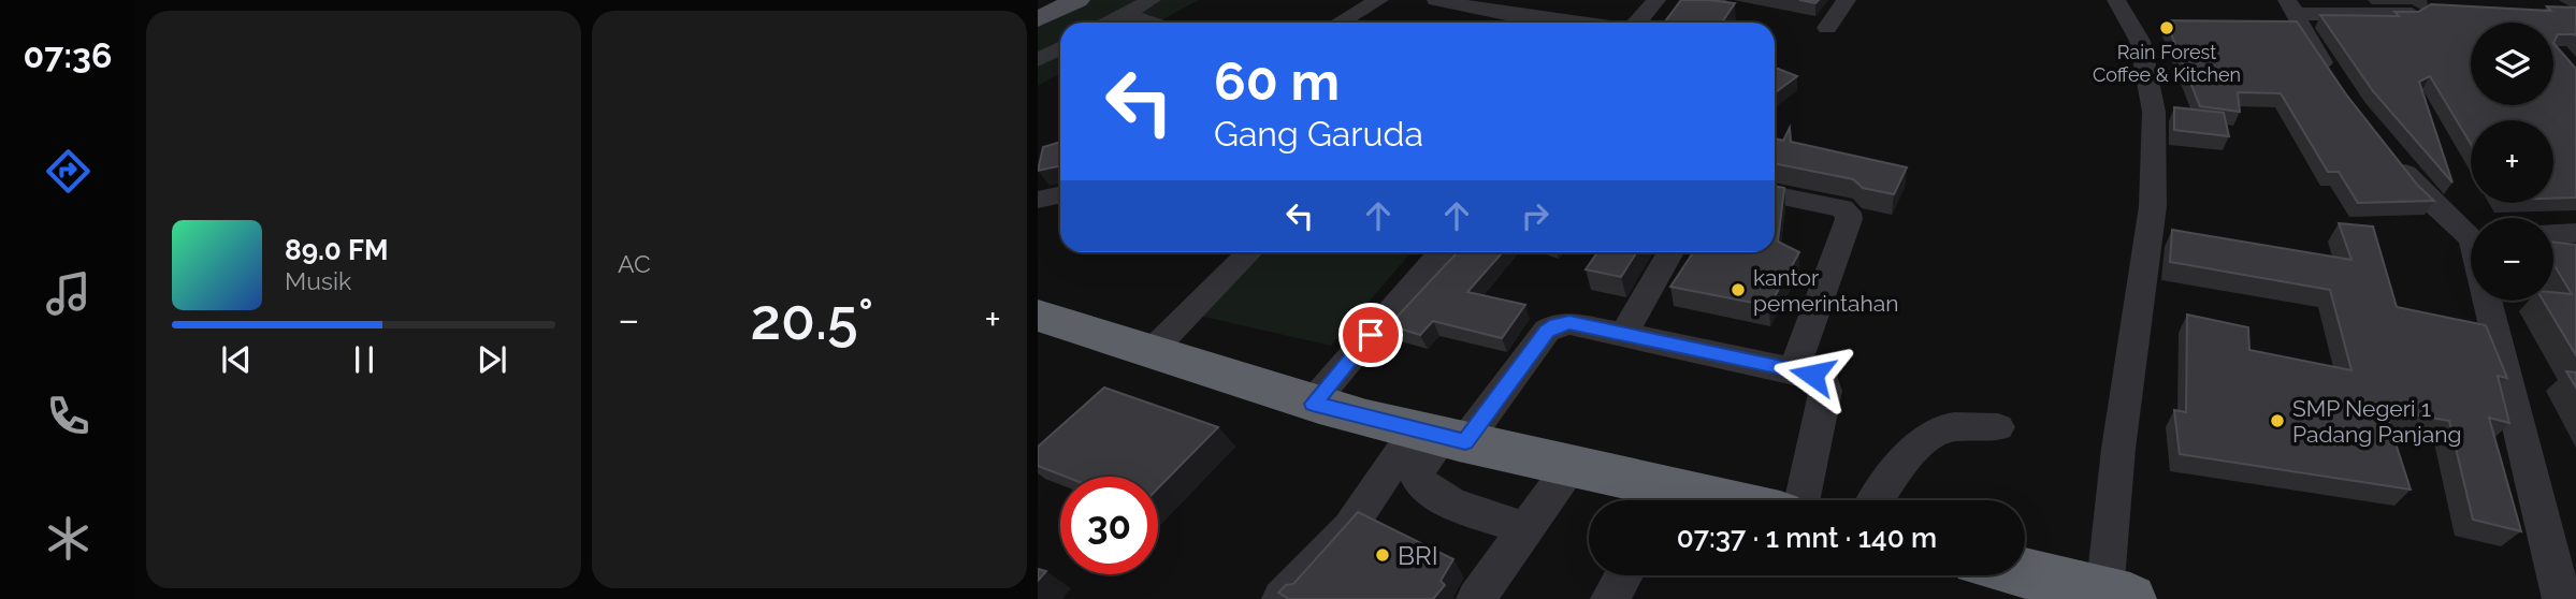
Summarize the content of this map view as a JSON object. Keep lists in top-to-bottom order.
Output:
{
  "places": [
    "Rain Forest Coffee & Kitchen",
    "kantor pemerintahan",
    "SMP Negeri 1 Padang Panjang",
    "BRI"
  ],
  "page": {
    "tabs": "07:36",
    "tile": "AC",
    "map_buttons": ["+", "−"],
    "turn": ["60 m", "Gang Garuda"],
    "song": ["89.0 FM", "Musik"],
    "heat": ["−", "20.5°", "+"],
    "limit": "30",
    "trip": "07:37 · 1 mnt · 140 m"
  }
}
